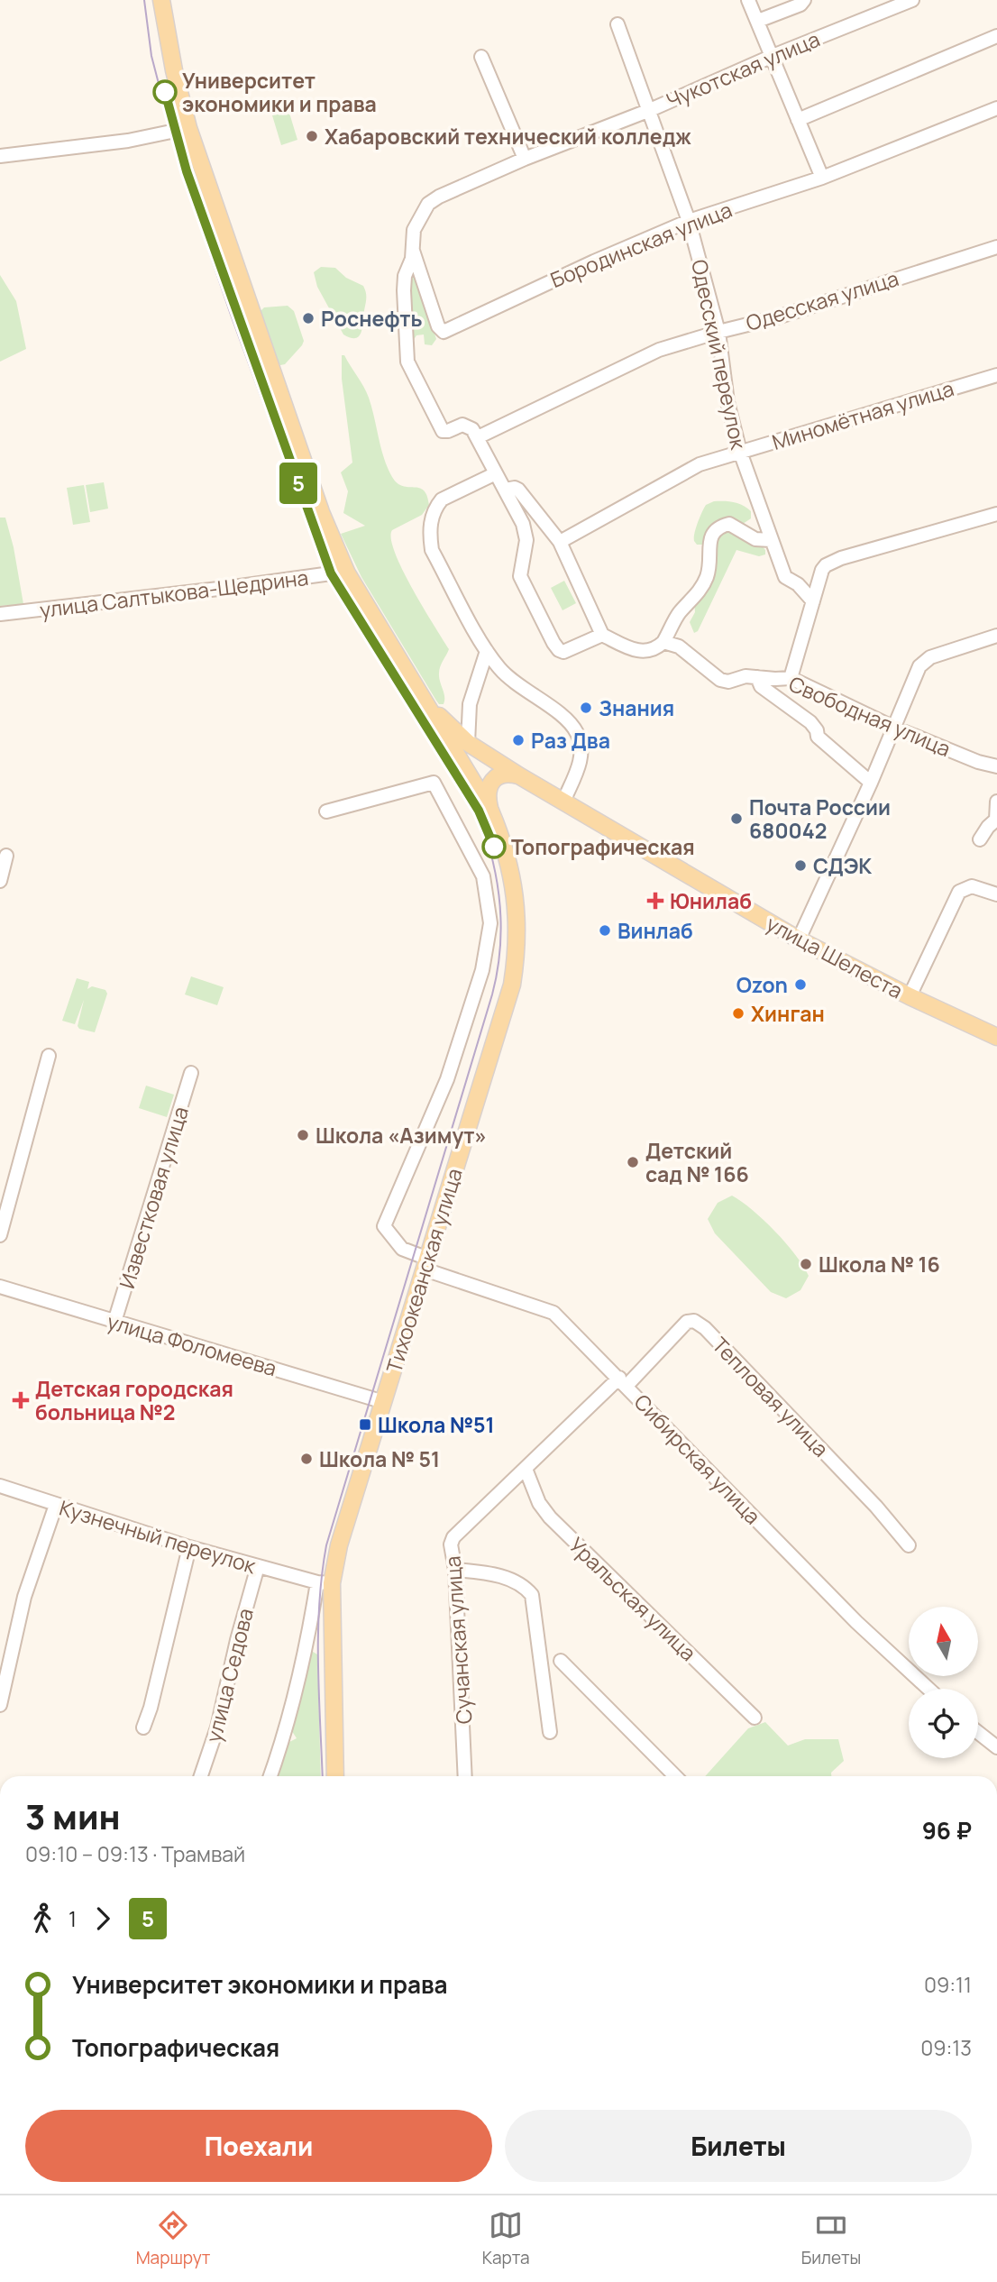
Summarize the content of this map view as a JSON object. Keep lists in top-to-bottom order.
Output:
{
  "streets": {
    "main road": ["улица Шелеста", "Тихоокеанская улица"],
    "street": [
      "Чукотская улица",
      "Бородинская улица",
      "Одесская улица",
      "Одесский переулок",
      "Миномётная улица",
      "улица Салтыкова-Щедрина",
      "Свободная улица",
      "Известковая улица",
      "улица Фоломеева",
      "Тепловая улица",
      "Сибирская улица",
      "Кузнечный переулок",
      "Уральская улица",
      "Сучанская улица",
      "улица Седова"
    ]
  },
  "crossings": [
    ["Чукотская улица", "Бородинская улица"],
    ["Чукотская улица", "Одесский переулок"],
    ["Бородинская улица", "Одесский переулок"],
    ["Одесская улица", "Одесский переулок"],
    ["Одесский переулок", "Миномётная улица"],
    ["улица Салтыкова-Щедрина", "Тихоокеанская улица"],
    ["улица Шелеста", "Тихоокеанская улица"],
    ["Известковая улица", "улица Фоломеева"],
    ["Тихоокеанская улица", "улица Фоломеева"],
    ["Тихоокеанская улица", "Сибирская улица"],
    ["Тихоокеанская улица", "Кузнечный переулок"],
    ["Тепловая улица", "Сибирская улица"],
    ["Тепловая улица", "Сучанская улица"],
    ["Сибирская улица", "Сучанская улица"],
    ["Кузнечный переулок", "улица Седова"],
    ["Уральская улица", "Сучанская улица"]
  ],
  "places": {
    "other": [
      "Университет экономики и права",
      "Хабаровский технический колледж",
      "Роснефть",
      "Знания",
      "Раз Два",
      "Почта России 680042",
      "Топографическая",
      "СДЭК",
      "Винлаб",
      "Ozon",
      "Хинган",
      "Школа «Азимут»",
      "Детский сад № 166",
      "Школа № 16",
      "Школа № 51"
    ],
    "health": ["Юнилаб", "Детская городская больница №2"],
    "transit": ["Школа №51"]
  },
  "lines": ["tram line 5"],
  "north": "top",
  "page": {
    "on_map": "5",
    "heading": ["3 мин", "09:10 – 09:13 · Трамвай", "96 ₽"],
    "legs": ["1", "5"],
    "list": [
      {
        "name": "Университет экономики и права",
        "value": "09:11"
      },
      {
        "name": "Топографическая",
        "value": "09:13"
      }
    ],
    "buttons": ["Поехали", "Билеты"],
    "tabs": ["Маршрут", "Карта", "Билеты"]
  }
}
